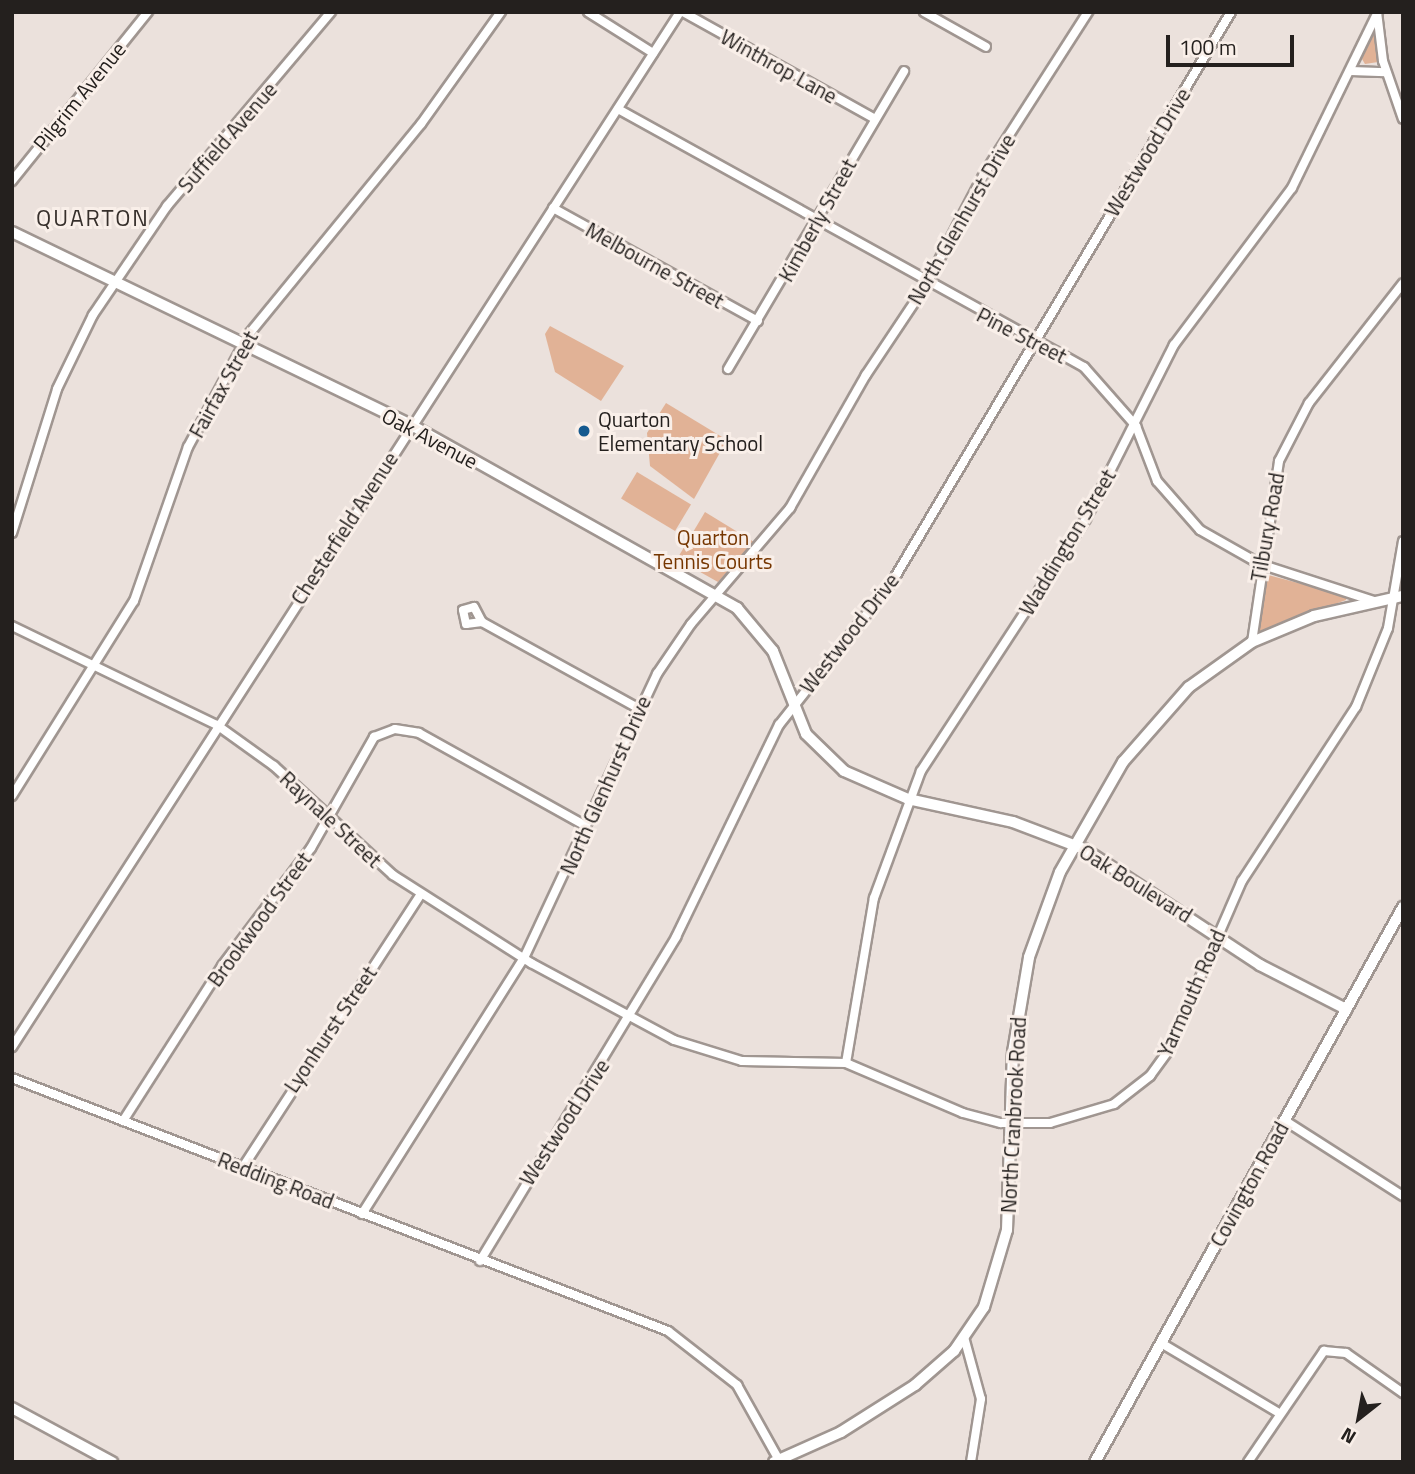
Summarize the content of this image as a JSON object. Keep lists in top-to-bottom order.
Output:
{
  "streets": {
    "street": [
      "Winthrop Lane",
      "Pilgrim Avenue",
      "Suffield Avenue",
      "Westwood Drive",
      "North Glenhurst Drive",
      "Kimberly Street",
      "Melbourne Street",
      "Pine Street",
      "Fairfax Street",
      "Oak Avenue",
      "Tilbury Road",
      "Chesterfield Avenue",
      "Waddington Street",
      "Raynale Street",
      "Oak Boulevard",
      "Brookwood Street",
      "Yarmouth Road",
      "Lyonhurst Street",
      "North Cranbrook Road",
      "Redding Road",
      "Covington Road"
    ]
  },
  "crossings": [
    ["Winthrop Lane", "Kimberly Street"],
    ["Winthrop Lane", "Chesterfield Avenue"],
    ["Suffield Avenue", "Oak Avenue"],
    ["Westwood Drive", "Pine Street"],
    ["Westwood Drive", "Oak Avenue"],
    ["Westwood Drive", "Raynale Street"],
    ["Westwood Drive", "Oak Boulevard"],
    ["Westwood Drive", "Redding Road"],
    ["North Glenhurst Drive", "Pine Street"],
    ["North Glenhurst Drive", "Oak Avenue"],
    ["North Glenhurst Drive", "Raynale Street"],
    ["North Glenhurst Drive", "Brookwood Street"],
    ["North Glenhurst Drive", "Redding Road"],
    ["Kimberly Street", "Melbourne Street"],
    ["Kimberly Street", "Pine Street"],
    ["Melbourne Street", "Chesterfield Avenue"],
    ["Pine Street", "Tilbury Road"],
    ["Pine Street", "Chesterfield Avenue"],
    ["Pine Street", "Waddington Street"],
    ["Pine Street", "North Cranbrook Road"],
    ["Fairfax Street", "Oak Avenue"],
    ["Fairfax Street", "Raynale Street"],
    ["Oak Avenue", "Chesterfield Avenue"],
    ["Oak Avenue", "Oak Boulevard"],
    ["Tilbury Road", "North Cranbrook Road"],
    ["Chesterfield Avenue", "Raynale Street"],
    ["Waddington Street", "Oak Boulevard"],
    ["Waddington Street", "Yarmouth Road"],
    ["Raynale Street", "Brookwood Street"],
    ["Raynale Street", "Yarmouth Road"],
    ["Raynale Street", "Lyonhurst Street"],
    ["Oak Boulevard", "Yarmouth Road"],
    ["Oak Boulevard", "North Cranbrook Road"],
    ["Oak Boulevard", "Covington Road"],
    ["Brookwood Street", "Redding Road"],
    ["Yarmouth Road", "North Cranbrook Road"],
    ["Lyonhurst Street", "Redding Road"],
    ["North Cranbrook Road", "Redding Road"]
  ],
  "districts": ["QUARTON"],
  "parks": ["Quarton Tennis Courts"],
  "places": ["Quarton Elementary School"],
  "scale_bar": "100 m",
  "north": "bottom left"
}
